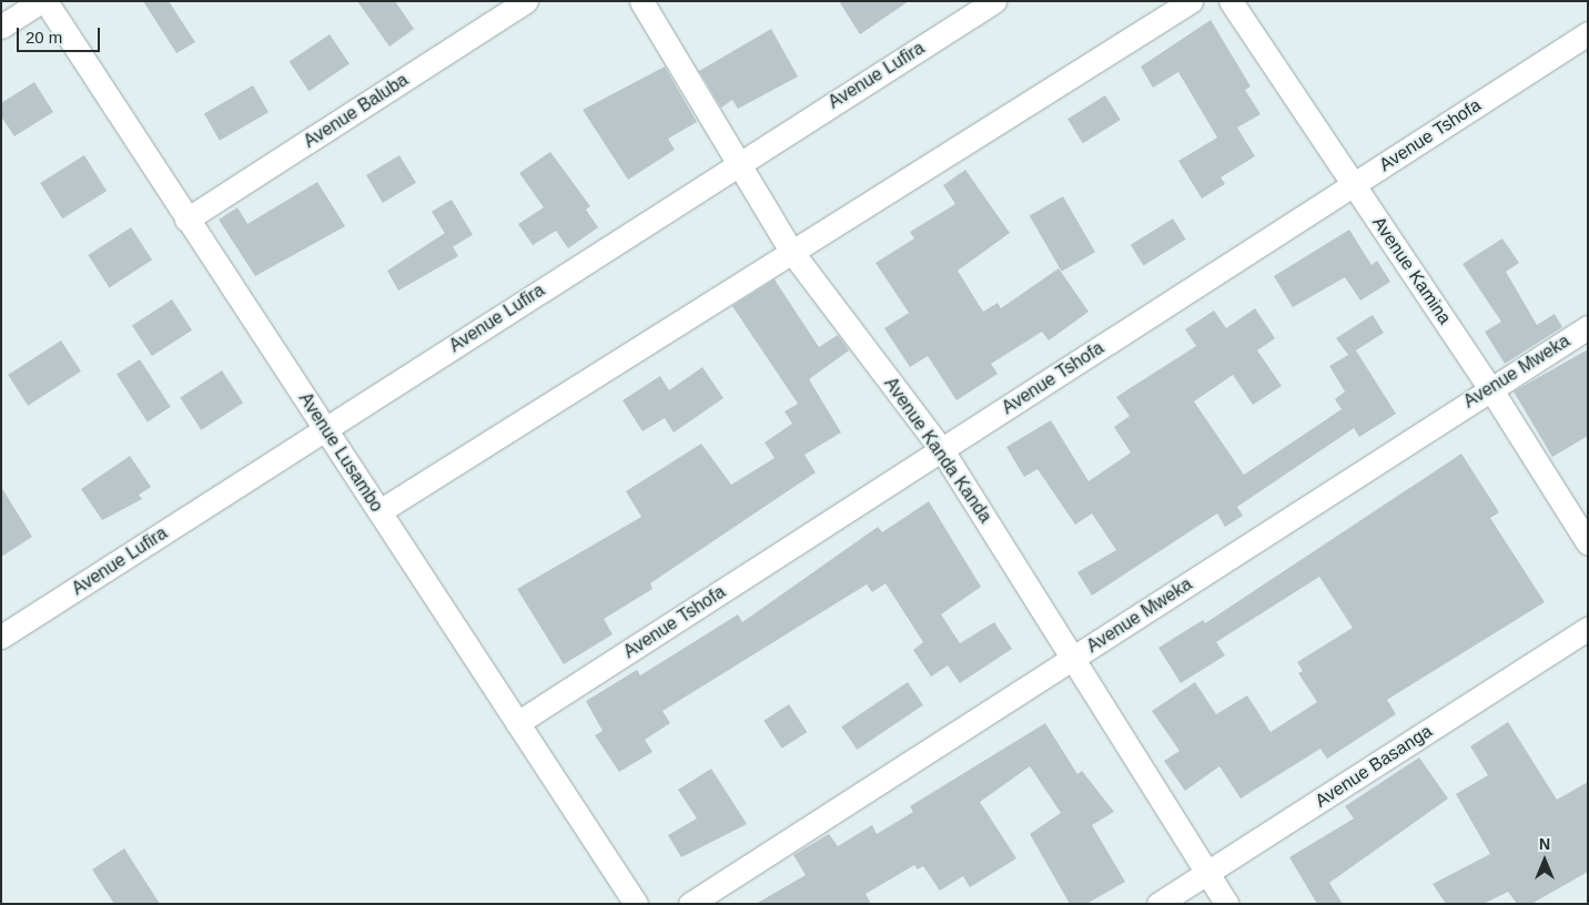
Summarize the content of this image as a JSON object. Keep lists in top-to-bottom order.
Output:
{
  "streets": {
    "street": [
      "Avenue Lufira",
      "Avenue Baluba",
      "Avenue Tshofa",
      "Avenue Kamina",
      "Avenue Mweka",
      "Avenue Kanda Kanda",
      "Avenue Lusambo",
      "Avenue Basanga"
    ]
  },
  "crossings": [
    ["Avenue Lufira", "Avenue Kanda Kanda"],
    ["Avenue Lufira", "Avenue Lusambo"],
    ["Avenue Baluba", "Avenue Lusambo"],
    ["Avenue Tshofa", "Avenue Kamina"],
    ["Avenue Tshofa", "Avenue Kanda Kanda"],
    ["Avenue Tshofa", "Avenue Lusambo"],
    ["Avenue Kamina", "Avenue Mweka"],
    ["Avenue Mweka", "Avenue Kanda Kanda"],
    ["Avenue Kanda Kanda", "Avenue Basanga"]
  ],
  "scale_bar": "20 m",
  "north": "top"
}
